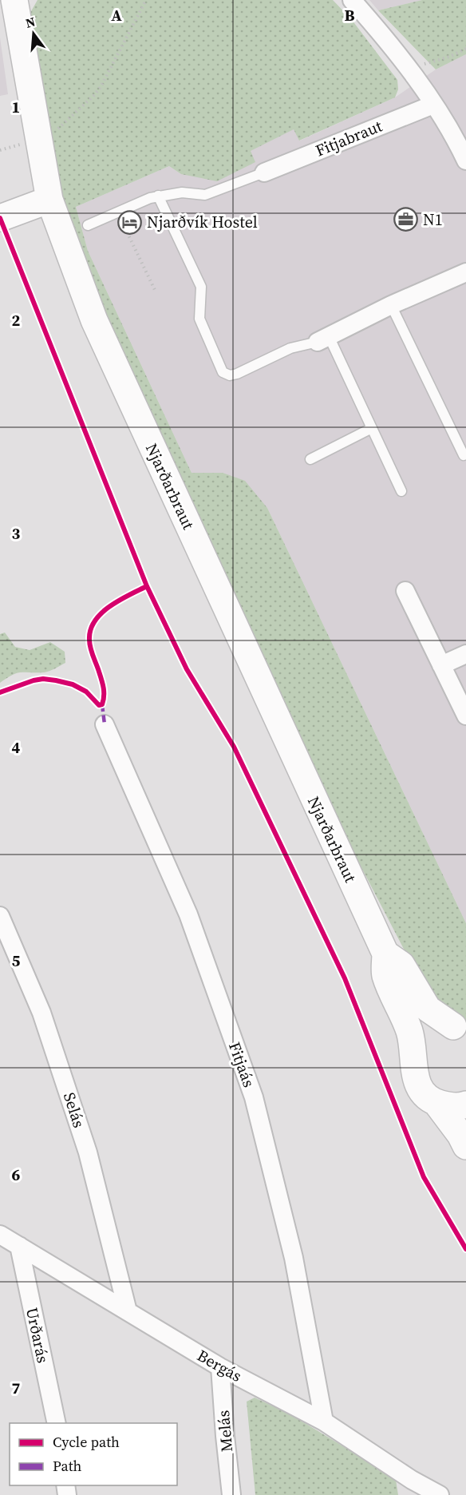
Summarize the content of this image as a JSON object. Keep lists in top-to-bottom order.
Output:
{
  "streets": {
    "main road": ["Njarðarbraut"],
    "street": [
      "Fitjabraut",
      "Fitjaás",
      "Selás",
      "Urðarás",
      "Bergás",
      "Melás"
    ]
  },
  "crossings": [
    ["Fitjaás", "Bergás"],
    ["Selás", "Bergás"],
    ["Urðarás", "Bergás"],
    ["Bergás", "Melás"]
  ],
  "places": {
    "office": ["N1"],
    "hotel": ["Njarðvík Hostel"]
  },
  "legend": ["Cycle path", "Path"],
  "north": "top",
  "grid": {
    "columns": ["A", "B"],
    "rows": [
      "1",
      "2",
      "3",
      "4",
      "5",
      "6",
      "7"
    ]
  }
}
